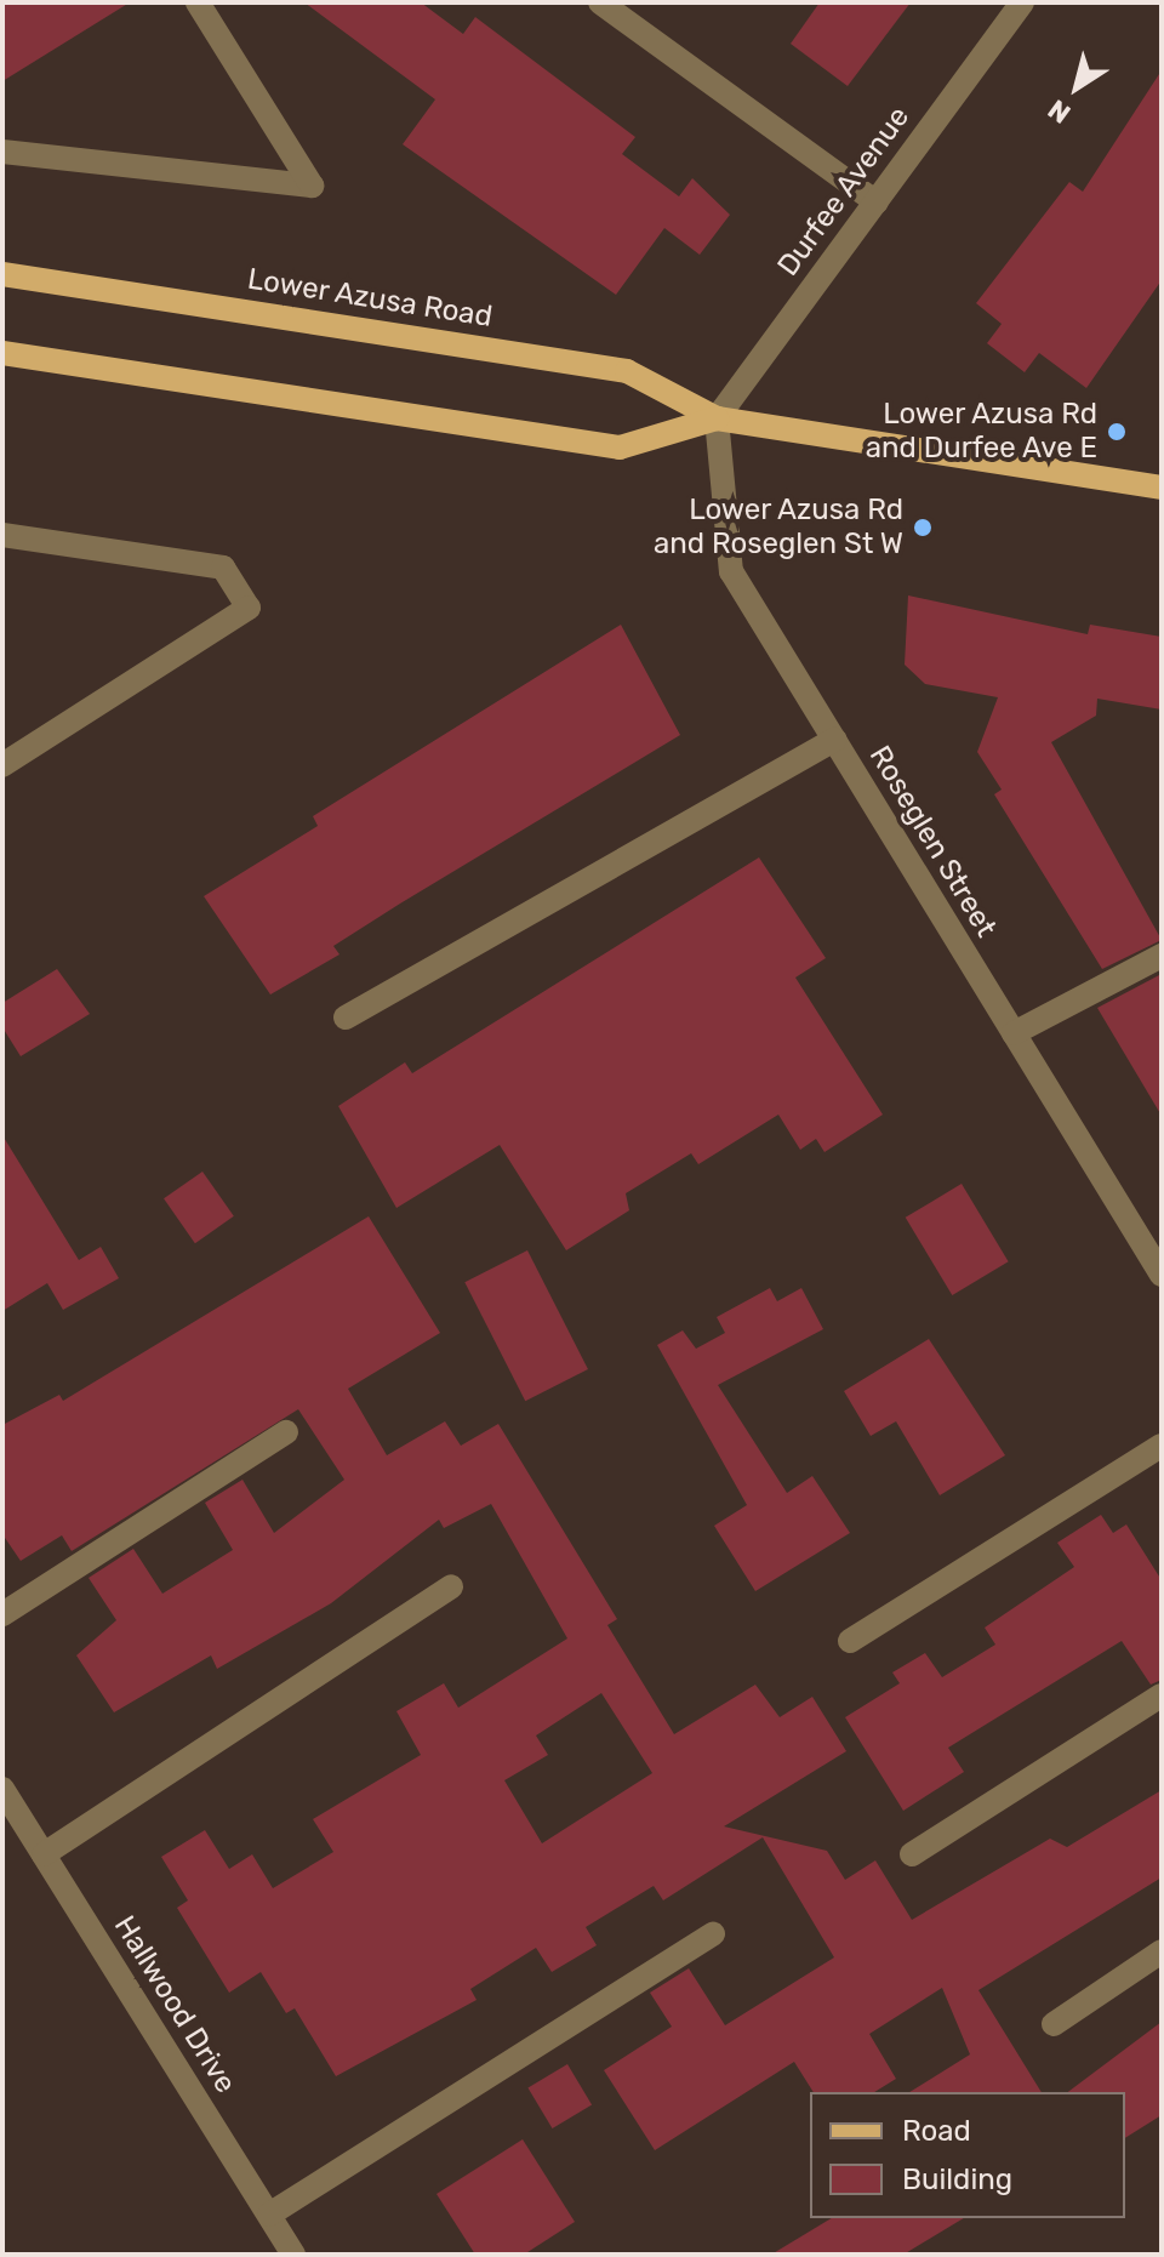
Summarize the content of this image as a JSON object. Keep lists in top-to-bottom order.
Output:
{
  "streets": {
    "main road": ["Lower Azusa Road"],
    "street": ["Durfee Avenue", "Roseglen Street", "Hallwood Drive"]
  },
  "crossings": [
    ["Durfee Avenue", "Lower Azusa Road"],
    ["Durfee Avenue", "Roseglen Street"],
    ["Lower Azusa Road", "Roseglen Street"]
  ],
  "places": ["Lower Azusa Rd and Durfee Ave E", "Lower Azusa Rd and Roseglen St W"],
  "legend": ["Road", "Building"],
  "north": "bottom left"
}
